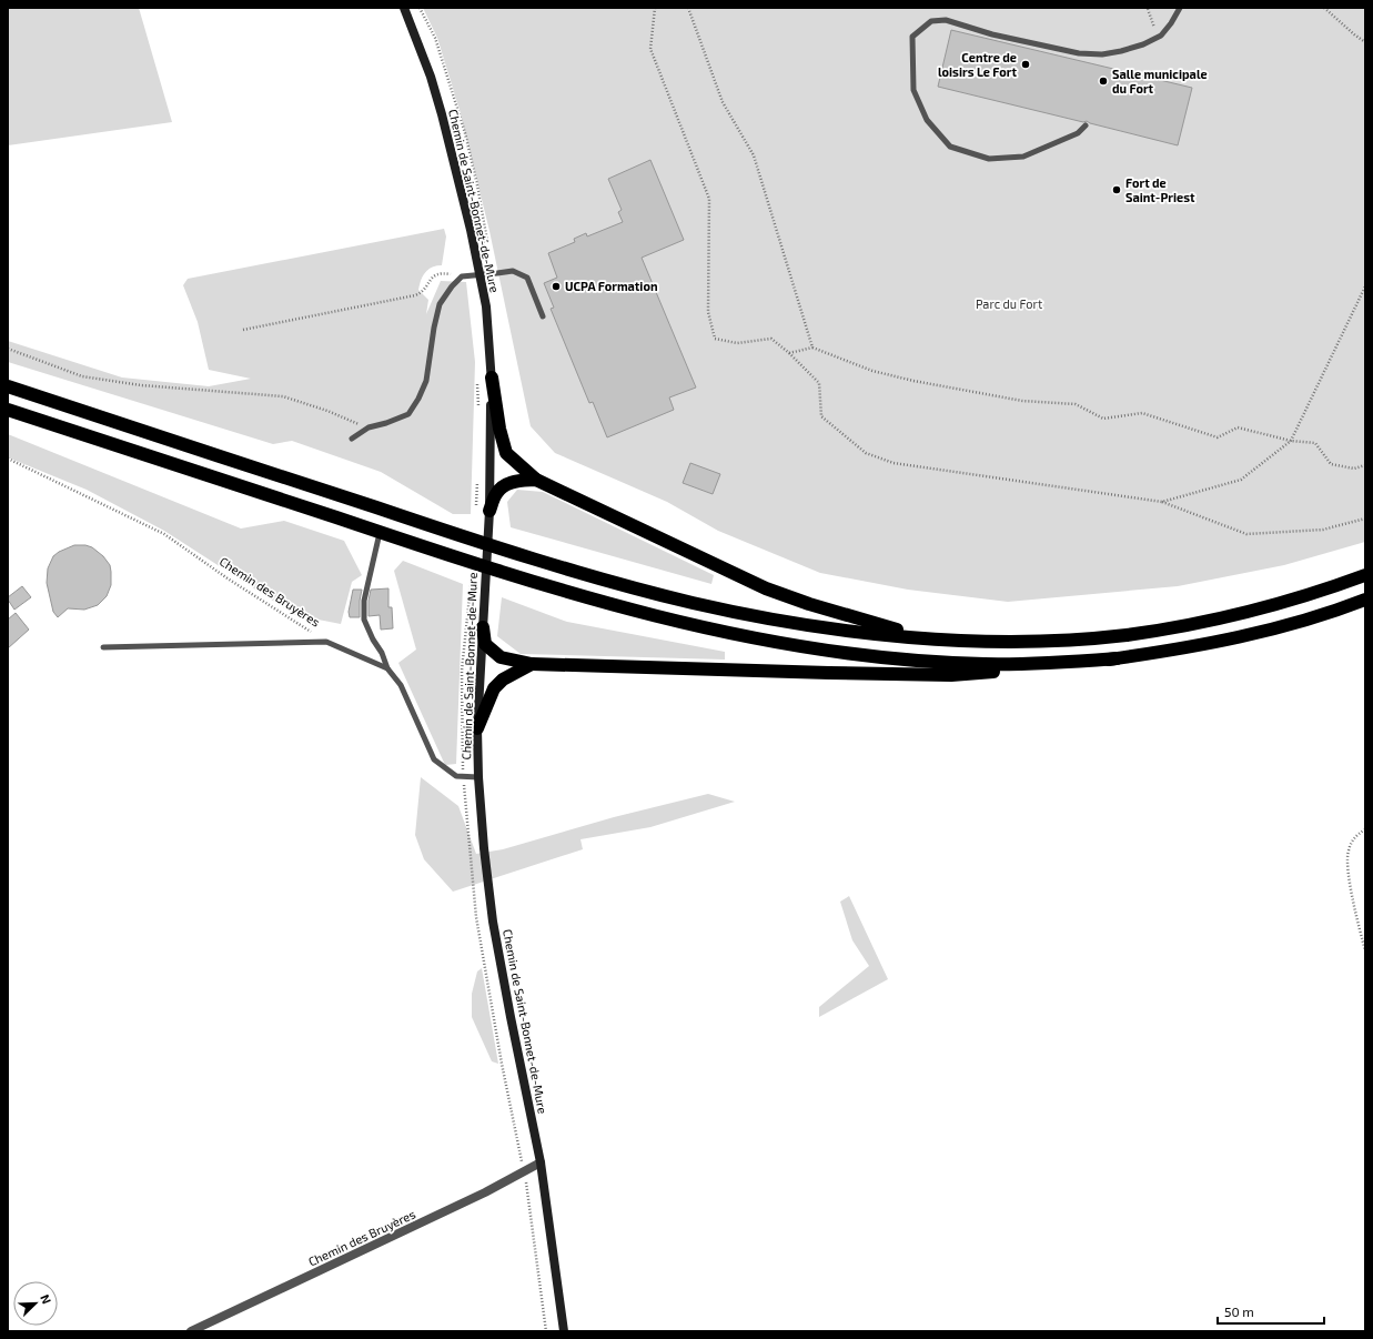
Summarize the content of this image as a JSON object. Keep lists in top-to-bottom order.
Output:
{
  "streets": {
    "street": ["Chemin de Saint-Bonnet-de-Mure", "Chemin des Bruyères"]
  },
  "crossings": [
    ["Chemin de Saint-Bonnet-de-Mure", "Chemin des Bruyères"]
  ],
  "parks": ["Parc du Fort"],
  "places": [
    "Centre de loisirs Le Fort",
    "Salle municipale du Fort",
    "Fort de Saint-Priest",
    "UCPA Formation"
  ],
  "scale_bar": "50 m",
  "north": "top right"
}
